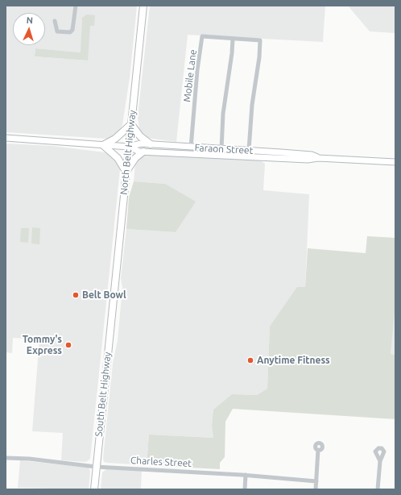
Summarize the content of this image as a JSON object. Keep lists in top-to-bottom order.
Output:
{
  "streets": {
    "main road": ["Faraon Street", "North Belt Highway", "South Belt Highway"],
    "street": ["Mobile Lane", "Charles Street"]
  },
  "crossings": [
    ["Mobile Lane", "Faraon Street"],
    ["Faraon Street", "North Belt Highway"],
    ["North Belt Highway", "South Belt Highway"],
    ["South Belt Highway", "Charles Street"]
  ],
  "places": ["Belt Bowl", "Tommy's Express", "Anytime Fitness"],
  "north": "top"
}
